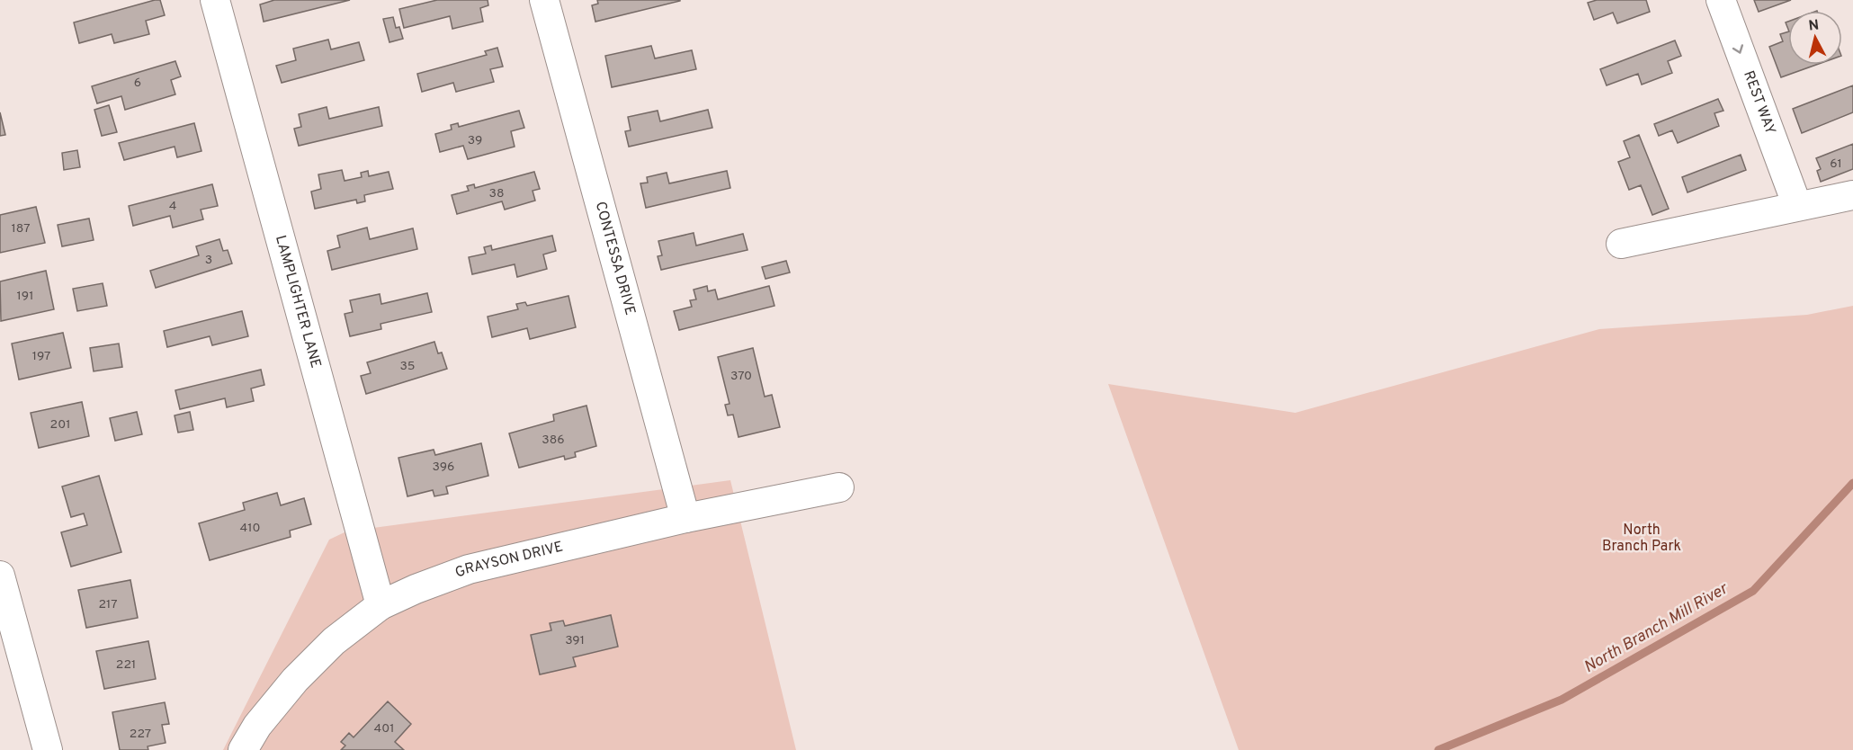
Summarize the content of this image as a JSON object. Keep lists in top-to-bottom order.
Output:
{
  "streets": {
    "street": [
      "REST WAY",
      "CONTESSA DRIVE",
      "LAMPLIGHTER LANE",
      "GRAYSON DRIVE"
    ]
  },
  "crossings": [
    ["CONTESSA DRIVE", "GRAYSON DRIVE"],
    ["LAMPLIGHTER LANE", "GRAYSON DRIVE"]
  ],
  "one_way": ["REST WAY"],
  "water": ["North Branch Mill River"],
  "parks": ["North Branch Park"],
  "house_numbers": [
    "6",
    "39",
    "61",
    "38",
    "4",
    "187",
    "3",
    "191",
    "197",
    "35",
    "370",
    "201",
    "386",
    "396",
    "410",
    "217",
    "391",
    "221",
    "401",
    "227"
  ],
  "north": "top"
}
